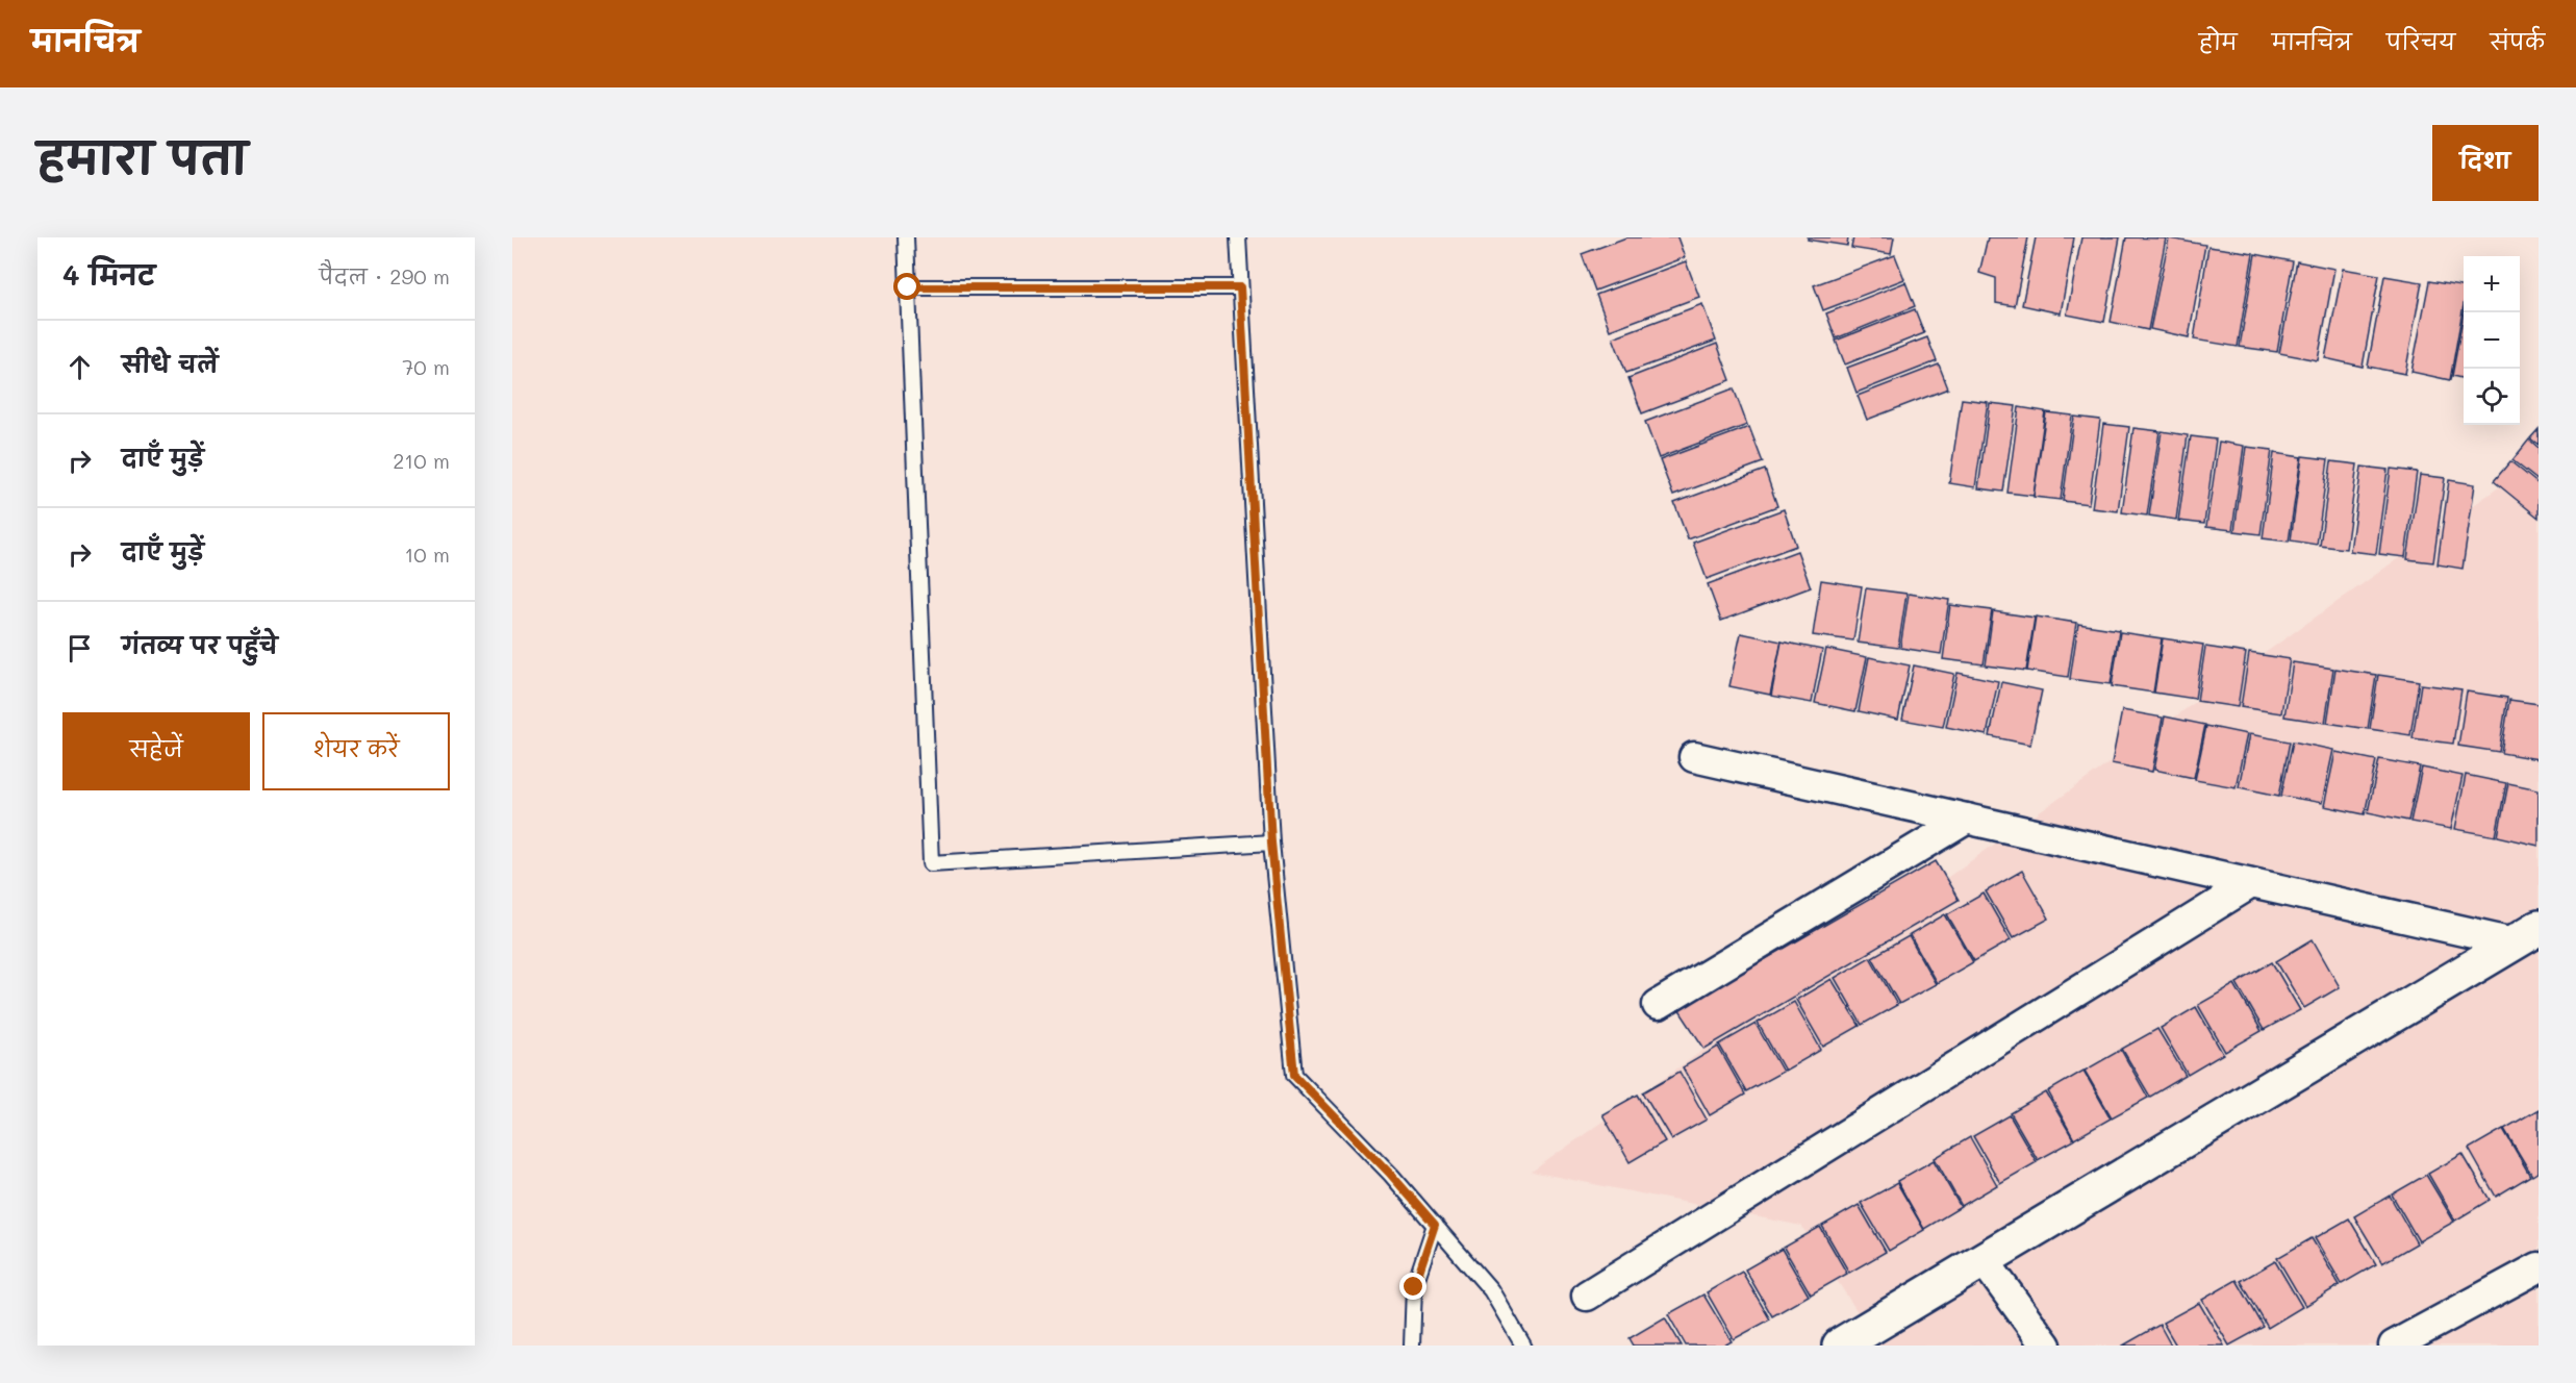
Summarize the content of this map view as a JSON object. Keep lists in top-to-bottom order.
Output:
{
  "page": {
    "header": "मानचित्र",
    "nav": [
      "होम",
      "मानचित्र",
      "परिचय",
      "संपर्क"
    ],
    "title": "हमारा पता",
    "buttons": [
      "दिशा",
      ["सहेजें", "शेयर करें"]
    ],
    "heading": ["4 मिनट", "पैदल · 290 m"],
    "map_buttons": ["+", "−"],
    "list": [
      ["सीधे चलें", "70 m"],
      ["दाएँ मुड़ें", "210 m"],
      ["दाएँ मुड़ें", "10 m"],
      "गंतव्य पर पहुँचे"
    ]
  }
}
